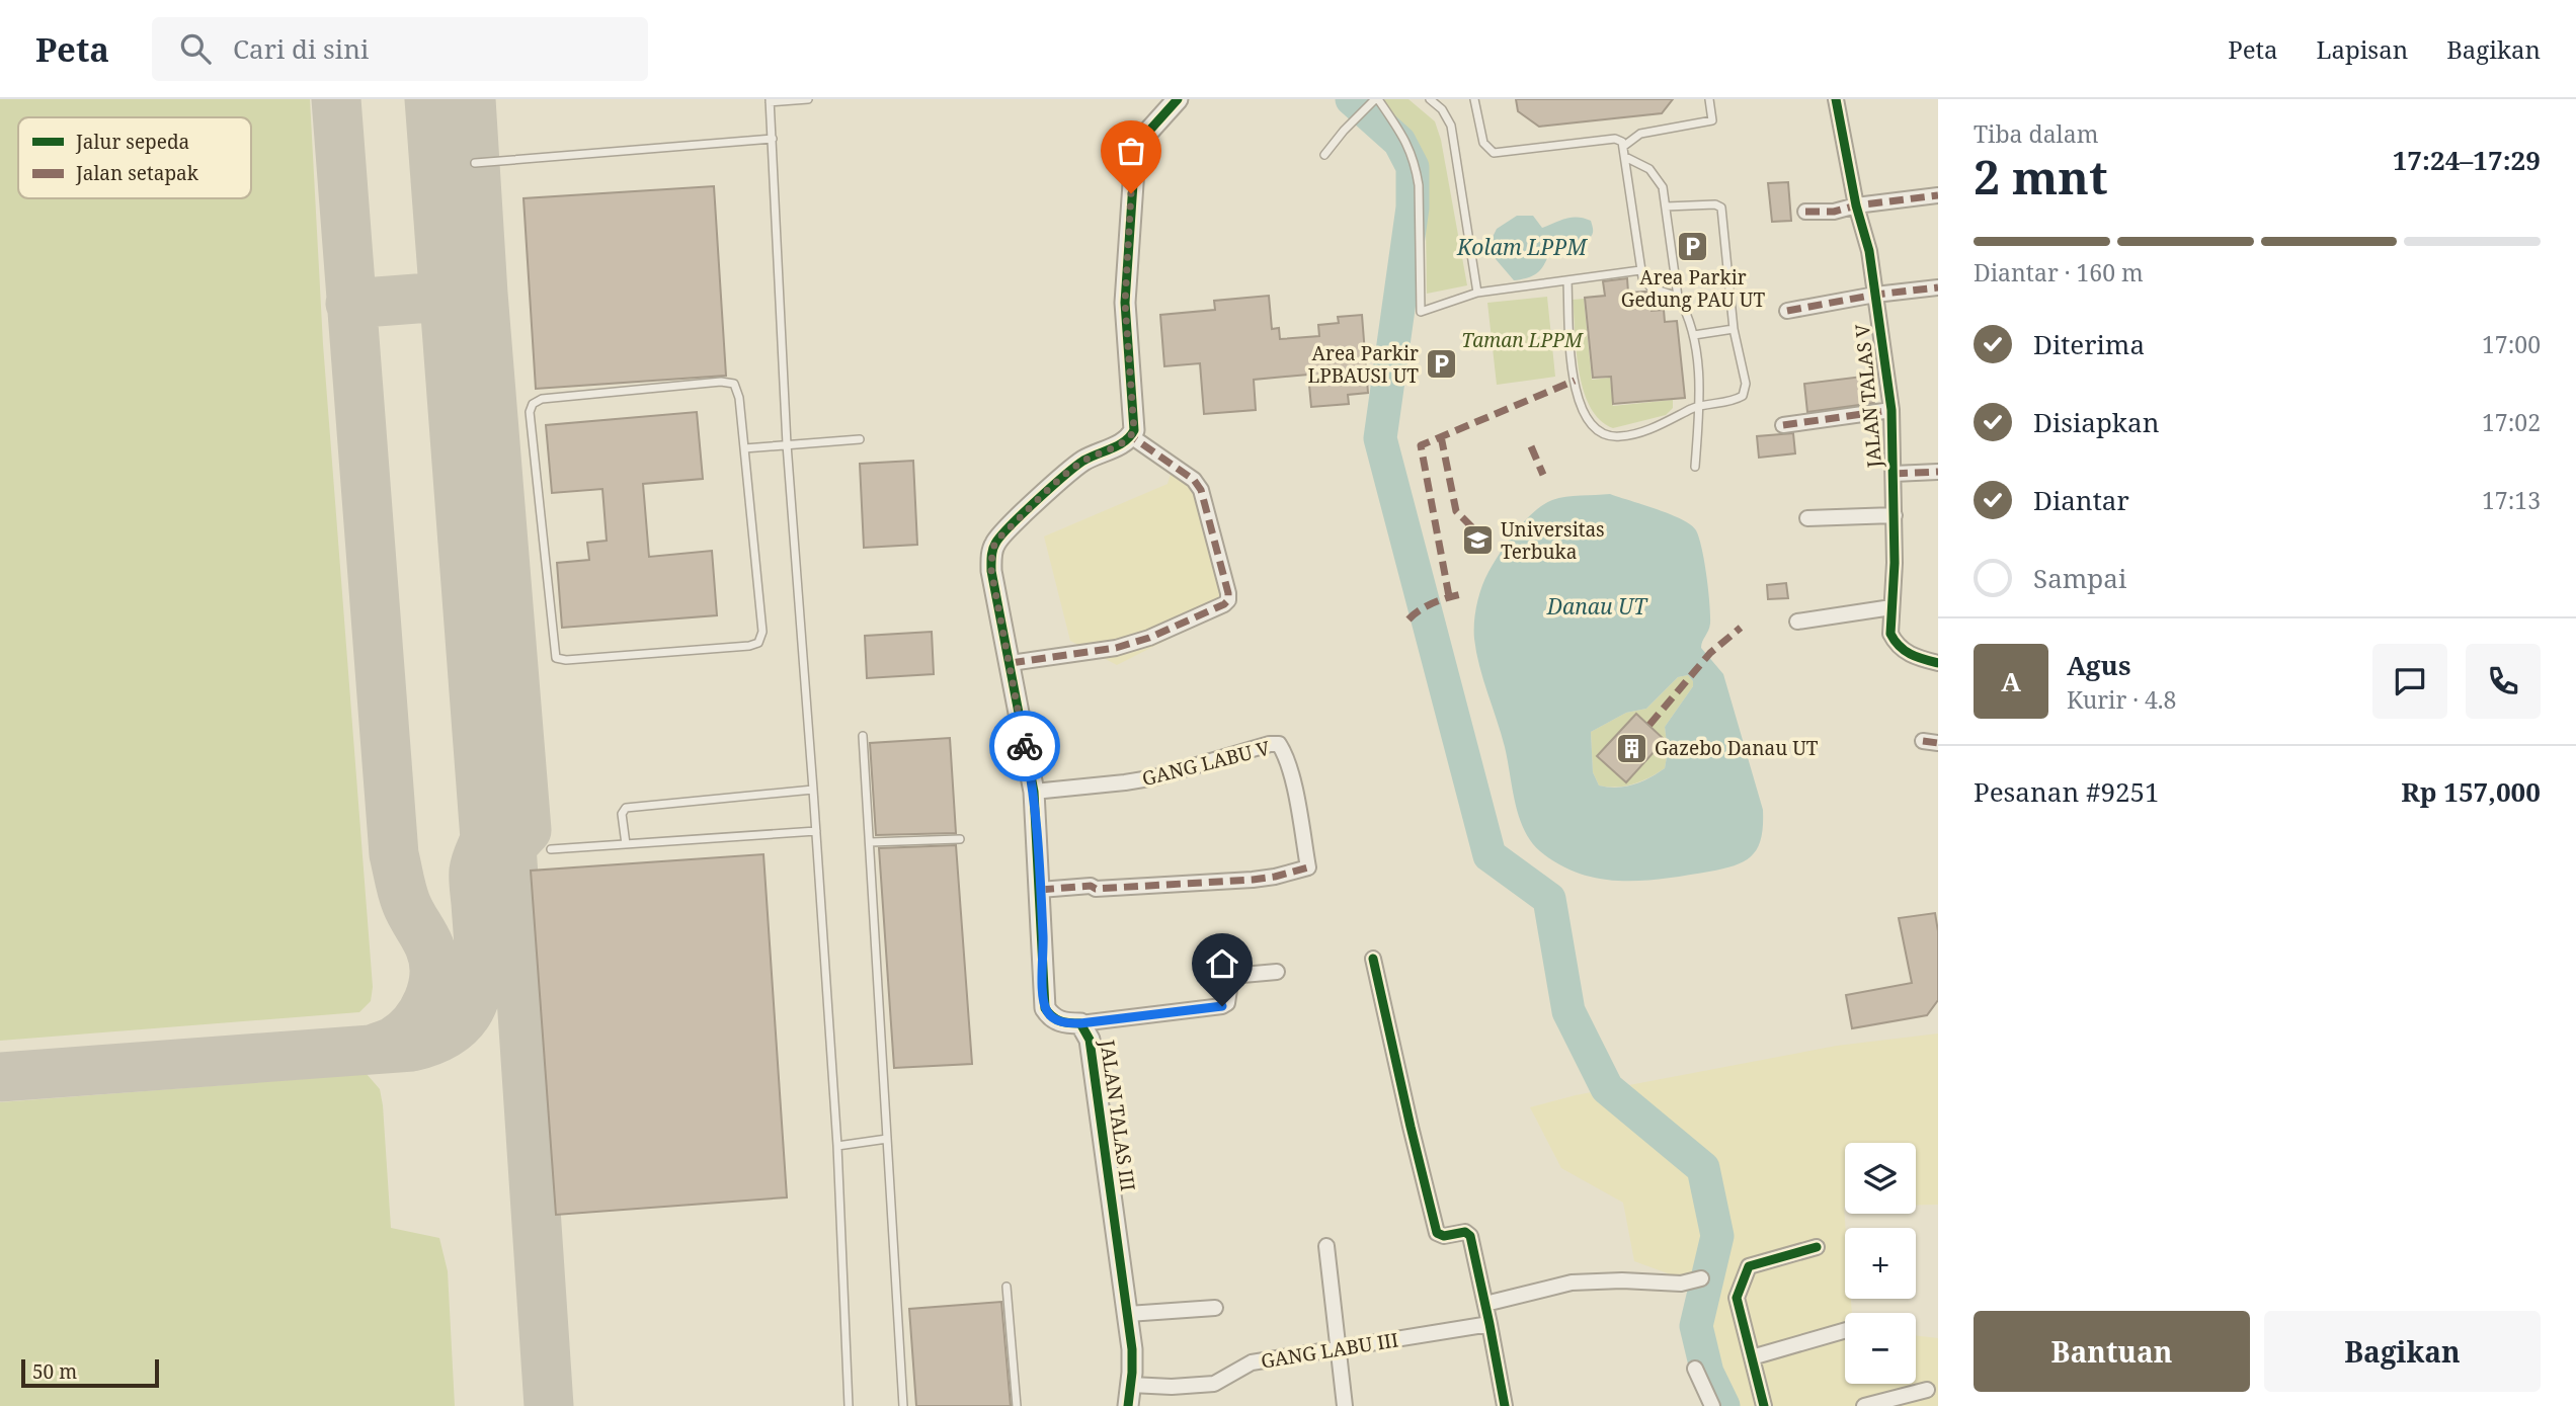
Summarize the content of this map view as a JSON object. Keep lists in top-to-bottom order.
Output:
{
  "streets": {
    "street": [
      "JALAN TALAS V",
      "GANG LABU V",
      "JALAN TALAS III",
      "GANG LABU III"
    ]
  },
  "crossings": [
    ["GANG LABU V", "JALAN TALAS III"],
    ["JALAN TALAS III", "GANG LABU III"]
  ],
  "water": ["Kolam LPPM", "Danau UT"],
  "parks": ["Taman LPPM"],
  "places": {
    "parking": ["Area Parkir Gedung PAU UT", "Area Parkir LPBAUSI UT"],
    "school or university": ["Universitas Terbuka"],
    "building": ["Gazebo Danau UT"]
  },
  "legend": ["Jalur sepeda", "Jalan setapak"],
  "scale_bar": "50 m",
  "page": {
    "header": "Peta",
    "search": "Cari di sini",
    "nav": ["Peta", "Lapisan", "Bagikan"],
    "heading": ["2 mnt", "Tiba dalam", "17:24–17:29"],
    "panel": [
      "Agus",
      "Kurir · 4.8",
      "Pesanan #9251",
      "Rp 157,000"
    ],
    "bar": "Diantar · 160 m",
    "list": [
      ["Diterima", "17:00"],
      ["Disiapkan", "17:02"],
      ["Diantar", "17:13"],
      "Sampai"
    ],
    "round": "A",
    "map_buttons": ["+", "−"],
    "buttons": ["Bantuan", "Bagikan"],
    "scale": "50 m"
  }
}
